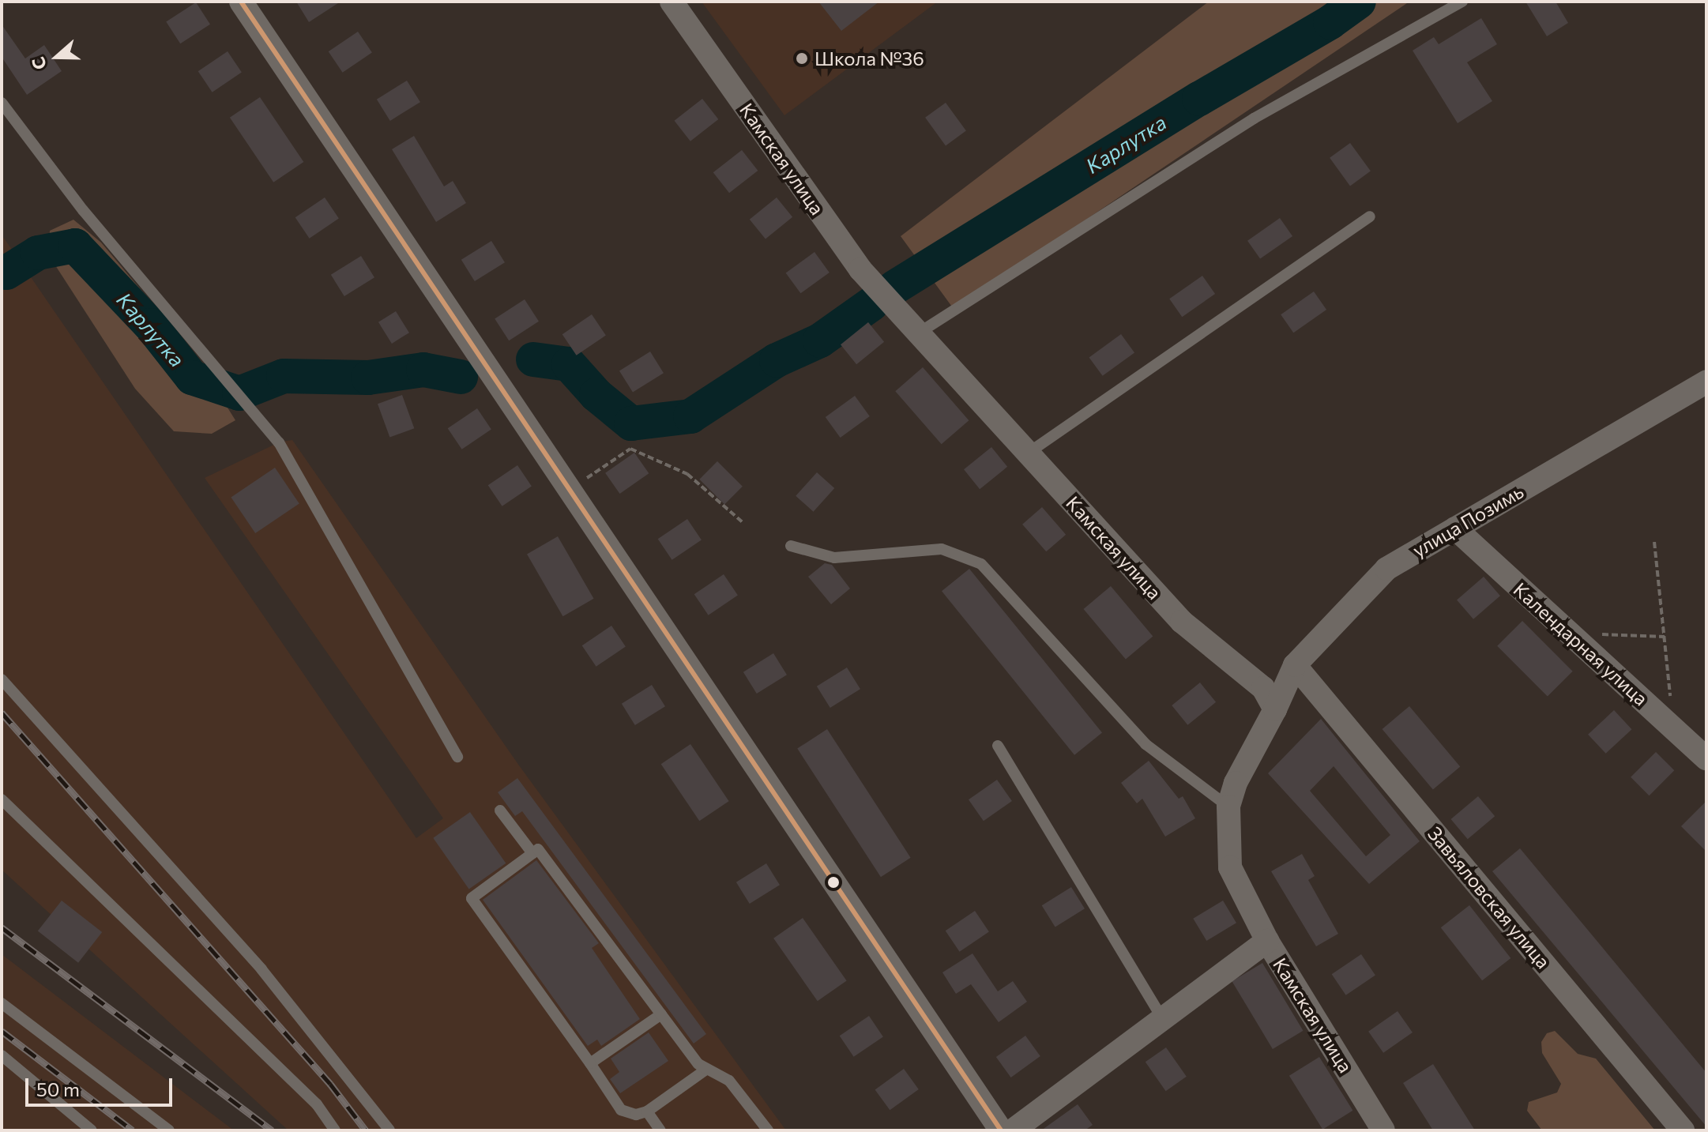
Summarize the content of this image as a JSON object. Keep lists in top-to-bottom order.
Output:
{
  "streets": {
    "street": [
      "Камская улица",
      "улица Позимь",
      "Календарная улица",
      "Завьяловская улица"
    ]
  },
  "crossings": [
    ["Камская улица", "улица Позимь"],
    ["улица Позимь", "Календарная улица"],
    ["улица Позимь", "Завьяловская улица"]
  ],
  "water": ["Карлутка"],
  "places": ["Школа №36"],
  "scale_bar": "50 m",
  "north": "left"
}
